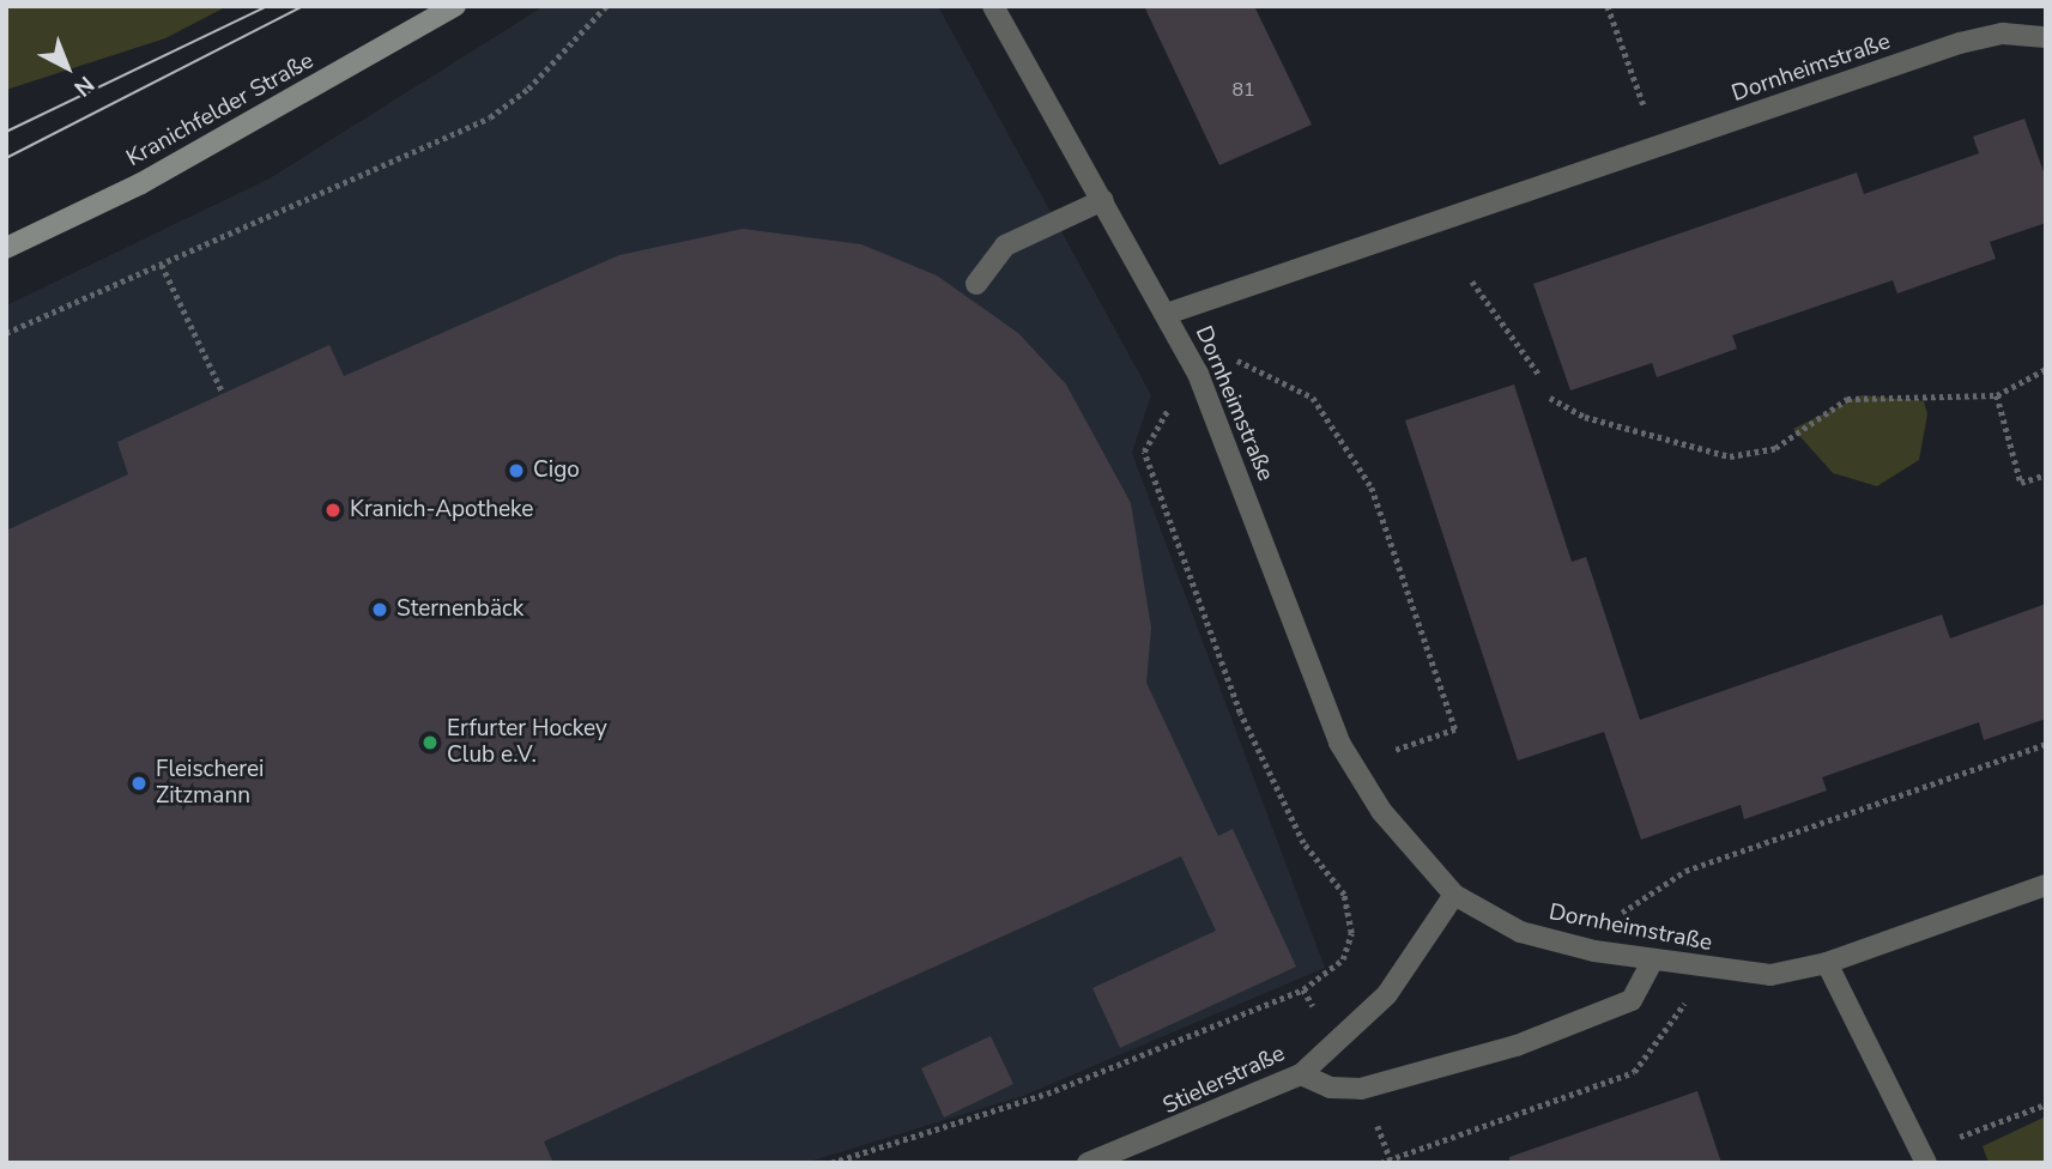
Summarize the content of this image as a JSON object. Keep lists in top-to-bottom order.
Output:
{
  "streets": {
    "main road": ["Kranichfelder Straße"],
    "street": ["Dornheimstraße", "Stielerstraße"]
  },
  "crossings": [
    ["Dornheimstraße", "Stielerstraße"]
  ],
  "places": [
    "Cigo",
    "Kranich-Apotheke",
    "Sternenbäck",
    "Erfurter Hockey Club e.V.",
    "Fleischerei Zitzmann"
  ],
  "house_numbers": ["81"],
  "north": "bottom right"
}
